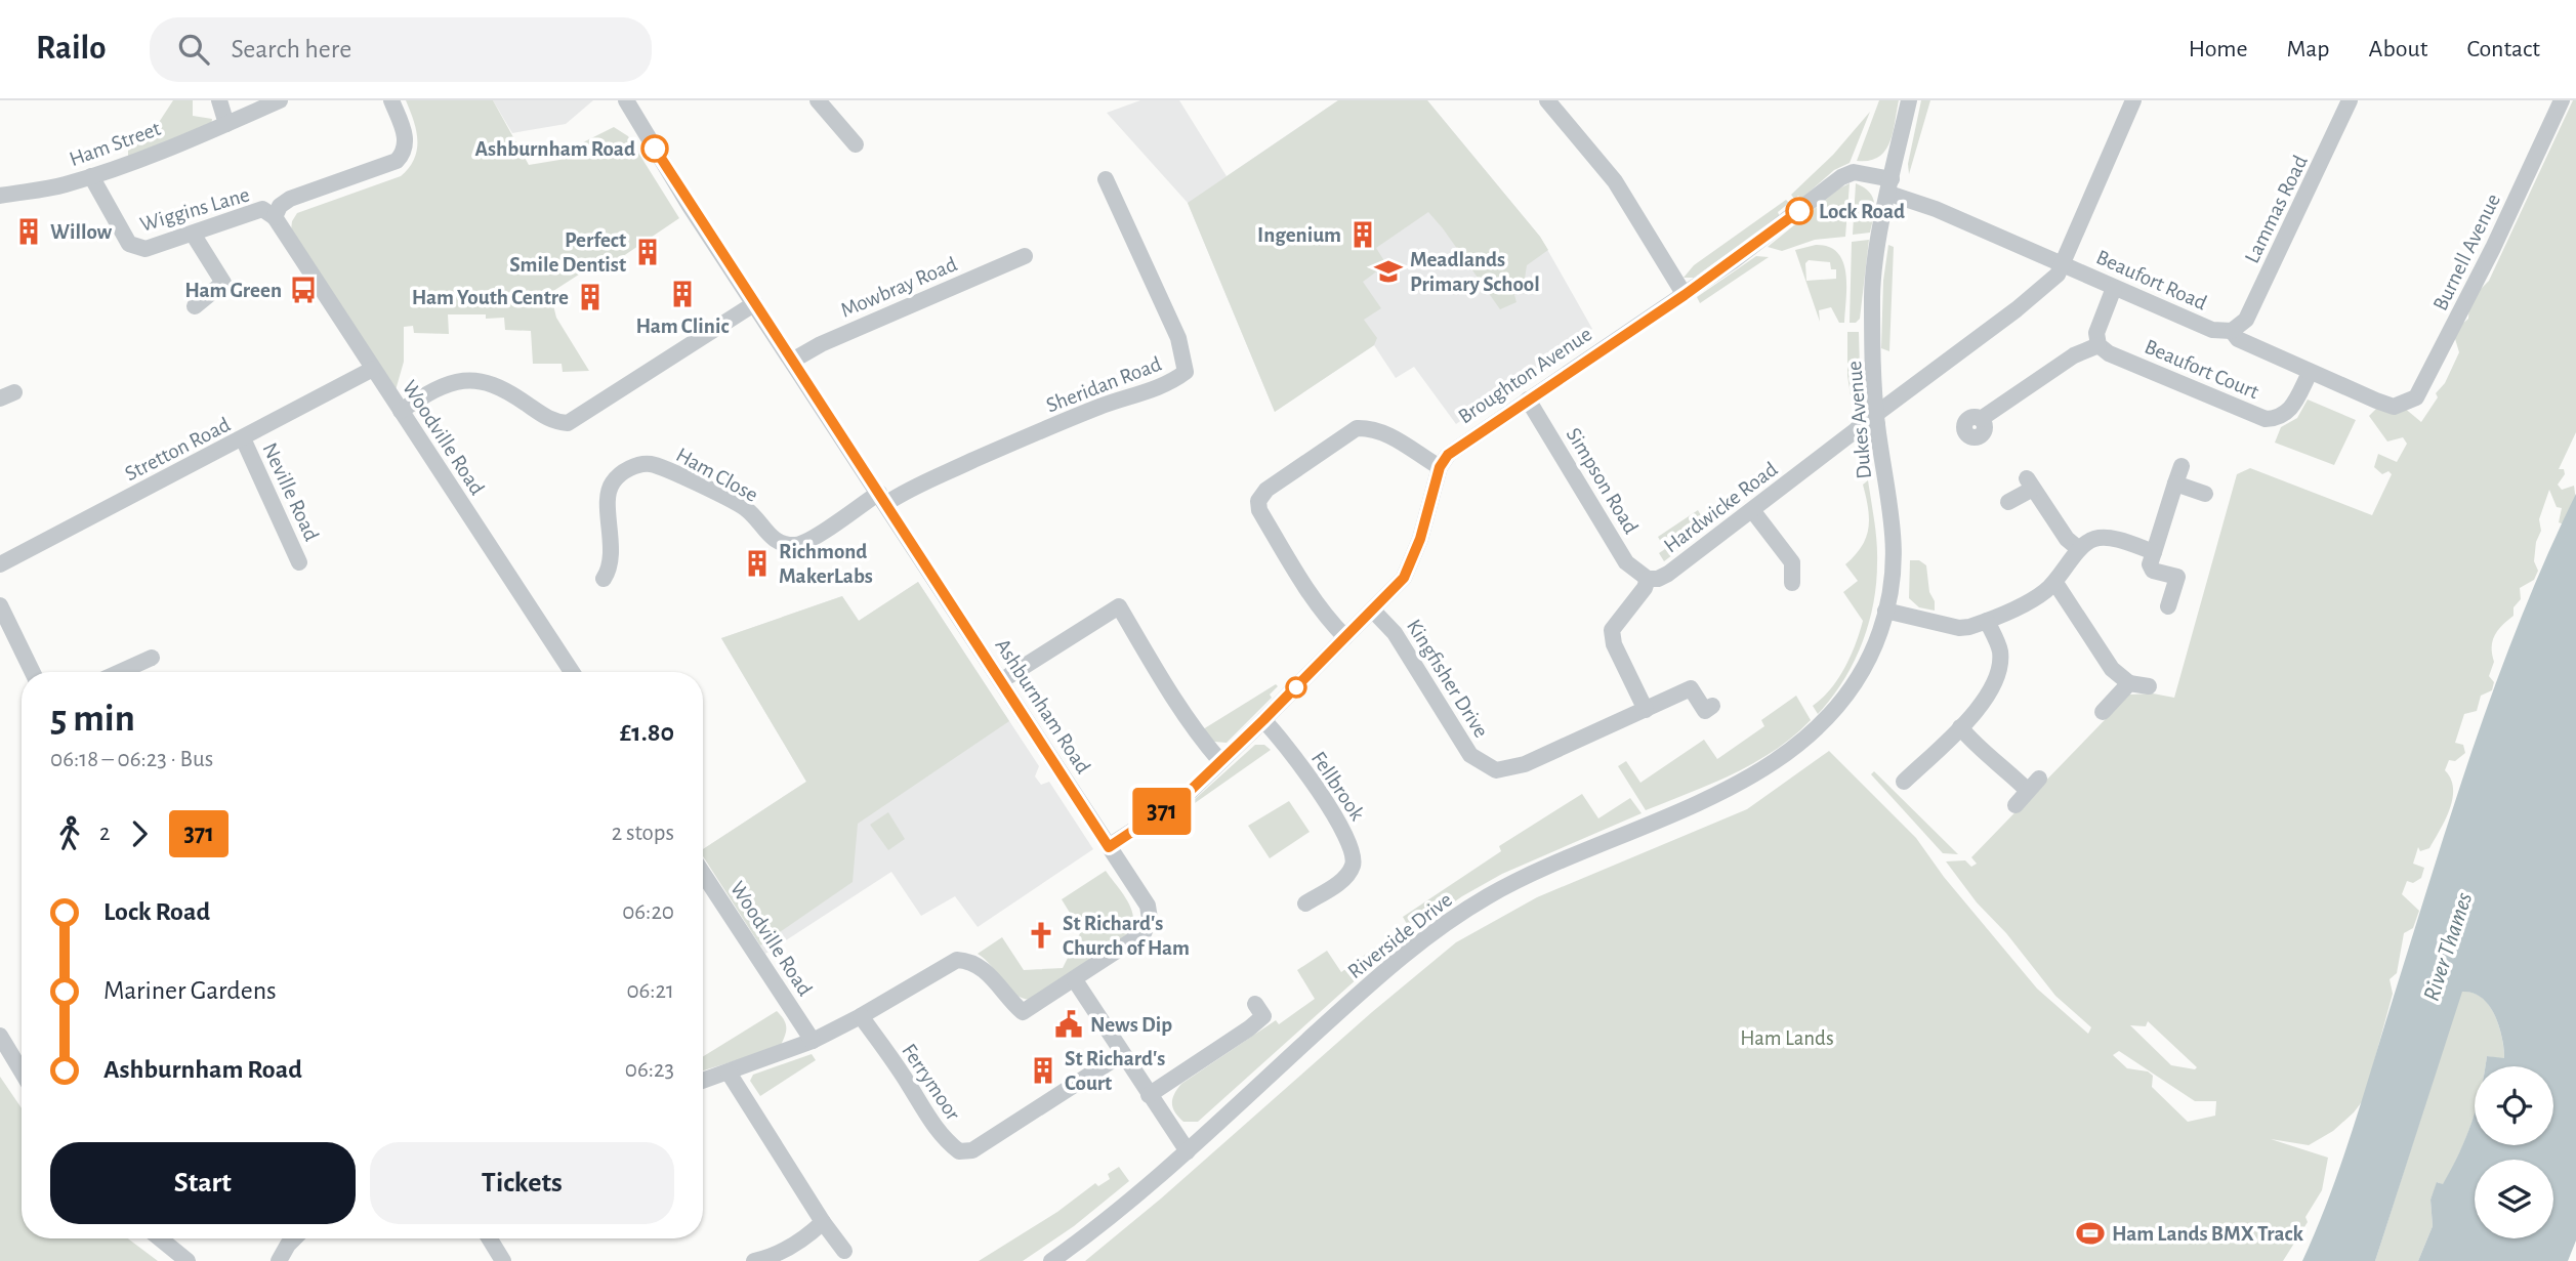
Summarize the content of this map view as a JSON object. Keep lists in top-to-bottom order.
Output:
{
  "streets": {
    "street": [
      "Ham Street",
      "Wiggins Lane",
      "Lammas Road",
      "Burnell Avenue",
      "Beaufort Road",
      "Mowbray Road",
      "Beaufort Court",
      "Broughton Avenue",
      "Sheridan Road",
      "Dukes Avenue",
      "Woodville Road",
      "Stretton Road",
      "Ham Close",
      "Simpson Road",
      "Neville Road",
      "Hardwicke Road",
      "Kingfisher Drive",
      "Ashburnham Road",
      "Fellbrook",
      "Riverside Drive",
      "Ferrymoor"
    ]
  },
  "crossings": [
    ["Ham Street", "Wiggins Lane"],
    ["Wiggins Lane", "Woodville Road"],
    ["Lammas Road", "Beaufort Road"],
    ["Burnell Avenue", "Beaufort Road"],
    ["Beaufort Road", "Beaufort Court"],
    ["Beaufort Road", "Broughton Avenue"],
    ["Beaufort Road", "Dukes Avenue"],
    ["Beaufort Road", "Hardwicke Road"],
    ["Mowbray Road", "Ashburnham Road"],
    ["Broughton Avenue", "Dukes Avenue"],
    ["Broughton Avenue", "Simpson Road"],
    ["Broughton Avenue", "Kingfisher Drive"],
    ["Broughton Avenue", "Ashburnham Road"],
    ["Broughton Avenue", "Fellbrook"],
    ["Sheridan Road", "Ham Close"],
    ["Sheridan Road", "Ashburnham Road"],
    ["Dukes Avenue", "Hardwicke Road"],
    ["Dukes Avenue", "Riverside Drive"],
    ["Woodville Road", "Stretton Road"],
    ["Woodville Road", "Ashburnham Road"],
    ["Stretton Road", "Neville Road"],
    ["Ham Close", "Ashburnham Road"],
    ["Simpson Road", "Hardwicke Road"],
    ["Ashburnham Road", "Ferrymoor"]
  ],
  "water": ["River Thames"],
  "parks": ["Ham Lands"],
  "places": {
    "other": ["Ashburnham Road", "Lock Road"],
    "building": [
      "Willow",
      "Ingenium",
      "Perfect Smile Dentist",
      "Ham Clinic",
      "Ham Youth Centre",
      "Richmond MakerLabs",
      "St Richard's Court"
    ],
    "school or university": ["Meadlands Primary School"],
    "bus stop": ["Ham Green"],
    "church": ["St Richard's Church of Ham"],
    "public building": ["News Dip"],
    "sports": ["Ham Lands BMX Track"]
  },
  "lines": ["bus line 371"],
  "page": {
    "header": "Railo",
    "search": "Search here",
    "nav": [
      "Home",
      "Map",
      "About",
      "Contact"
    ],
    "on_map": "371",
    "heading": ["5 min", "06:18 – 06:23 · Bus", "£1.80"],
    "legs": ["2", "371", "2 stops"],
    "list": [
      {
        "name": "Lock Road",
        "value": "06:20"
      },
      {
        "name": "Mariner Gardens",
        "value": "06:21"
      },
      {
        "name": "Ashburnham Road",
        "value": "06:23"
      }
    ],
    "buttons": ["Start", "Tickets"]
  }
}
